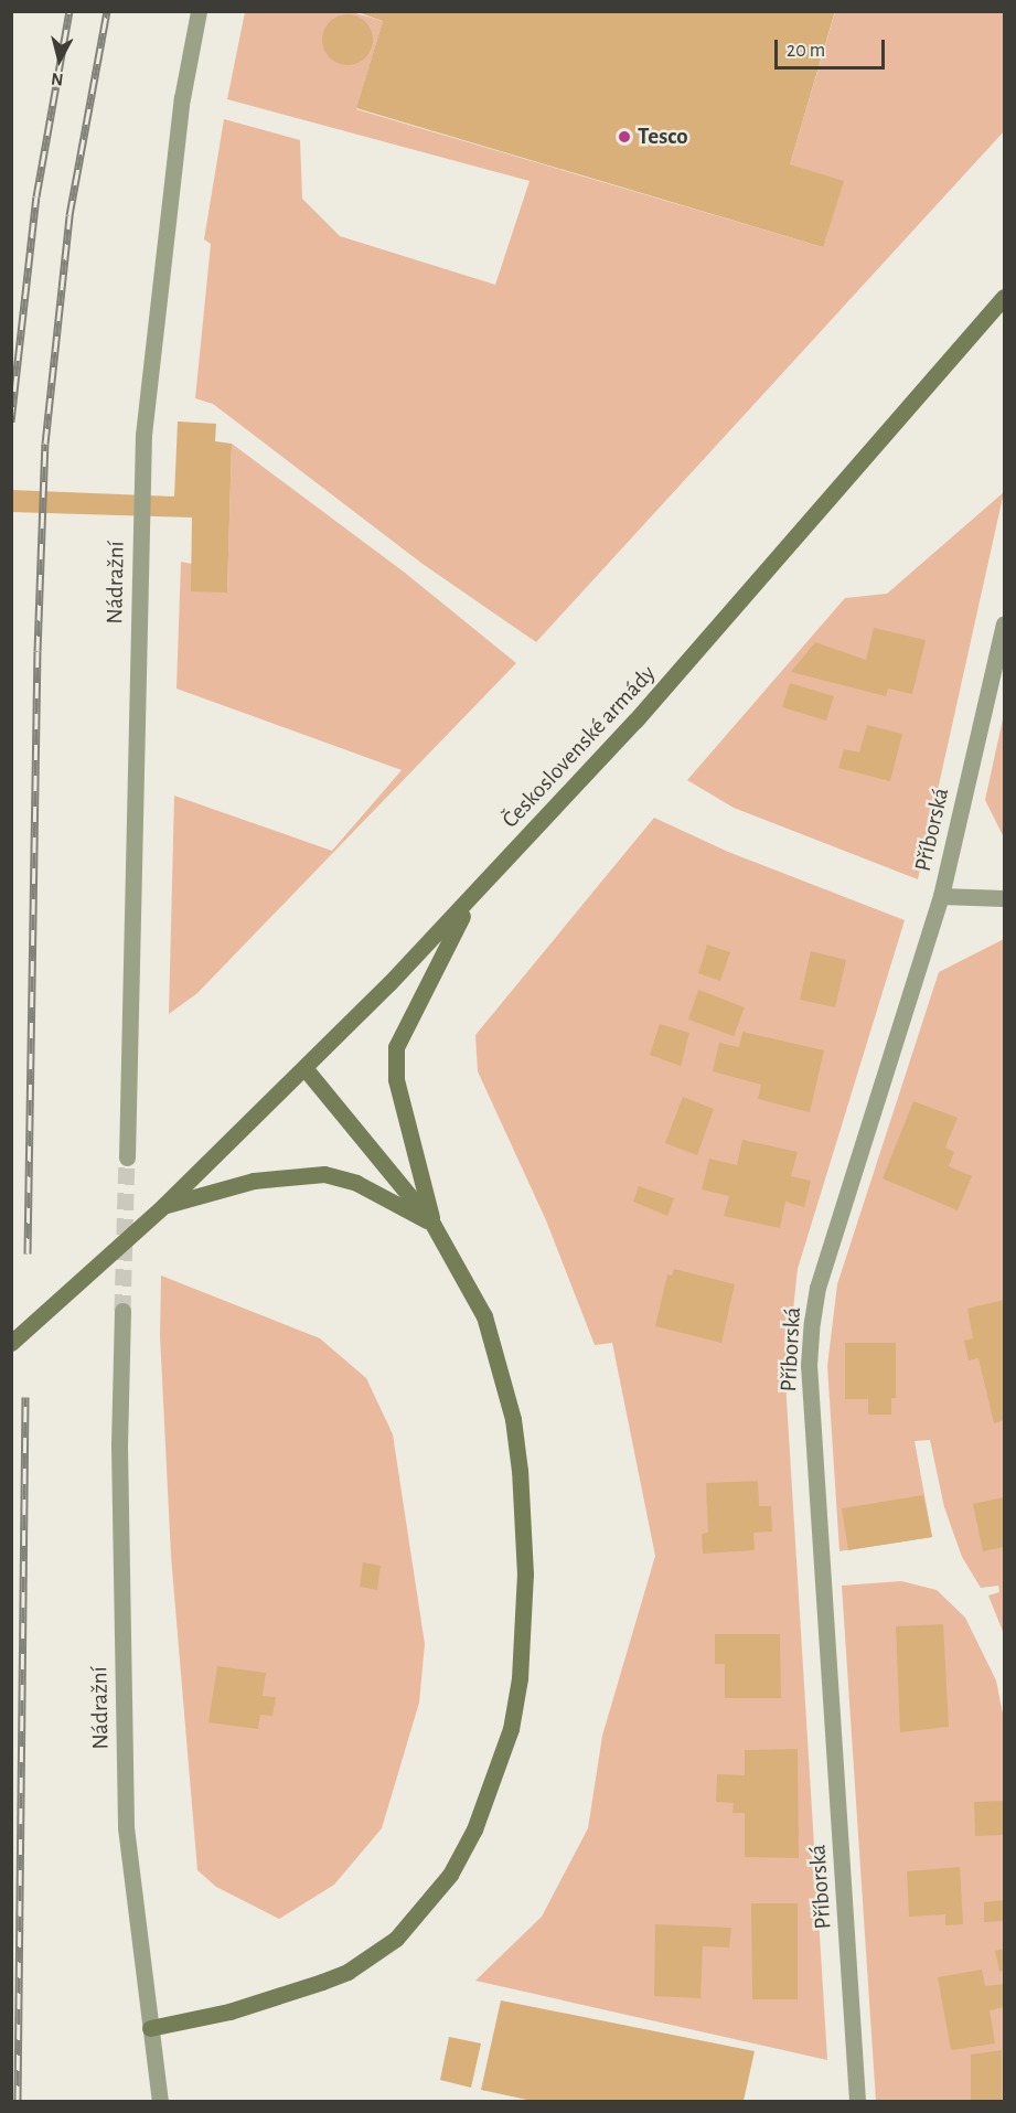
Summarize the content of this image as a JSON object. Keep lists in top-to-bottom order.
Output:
{
  "streets": {
    "main road": ["Československé armády"],
    "street": ["Nádražní", "Příborská"]
  },
  "places": ["Tesco"],
  "scale_bar": "20 m",
  "north": "bottom"
}
